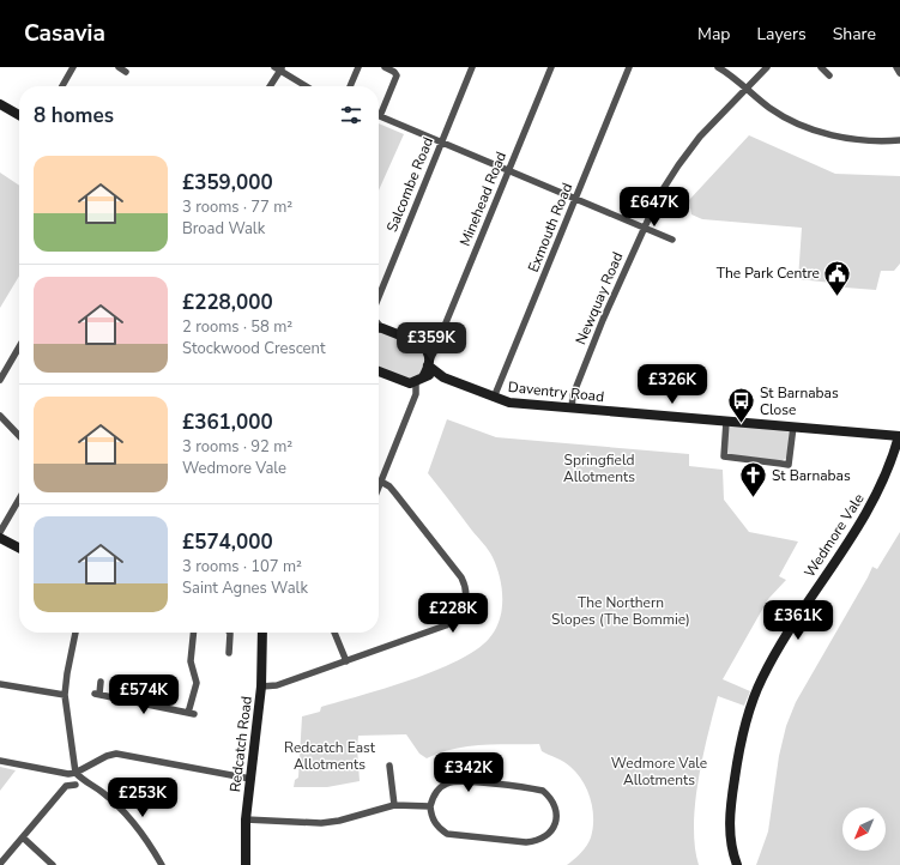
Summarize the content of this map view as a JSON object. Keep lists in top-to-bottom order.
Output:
{
  "streets": {
    "street": [
      "Salcombe Road",
      "Minehead Road",
      "Exmouth Road",
      "Newquay Road",
      "Daventry Road",
      "Wedmore Vale",
      "Redcatch Road"
    ]
  },
  "crossings": [
    ["Minehead Road", "Daventry Road"],
    ["Exmouth Road", "Daventry Road"],
    ["Newquay Road", "Daventry Road"],
    ["Daventry Road", "Wedmore Vale"]
  ],
  "parks": [
    "Springfield Allotments",
    "The Northern Slopes (The Bommie)",
    "Redcatch East Allotments",
    "Wedmore Vale Allotments"
  ],
  "places": {
    "public building": ["The Park Centre"],
    "bus stop": ["St Barnabas Close"],
    "church": ["St Barnabas"]
  },
  "north": "bottom left",
  "page": {
    "header": "Casavia",
    "nav": ["Map", "Layers", "Share"],
    "heading": "8 homes",
    "list": [
      {
        "name": "£359,000",
        "note": "3 rooms · 77 m² · Broad Walk"
      },
      {
        "name": "£228,000",
        "note": "2 rooms · 58 m² · Stockwood Crescent"
      },
      {
        "name": "£361,000",
        "note": "3 rooms · 92 m² · Wedmore Vale"
      },
      {
        "name": "£574,000",
        "note": "3 rooms · 107 m² · Saint Agnes Walk"
      }
    ],
    "price": [
      "£647K",
      "£359K",
      "£326K",
      "£228K",
      "£361K",
      "£574K",
      "£342K",
      "£253K"
    ]
  }
}
